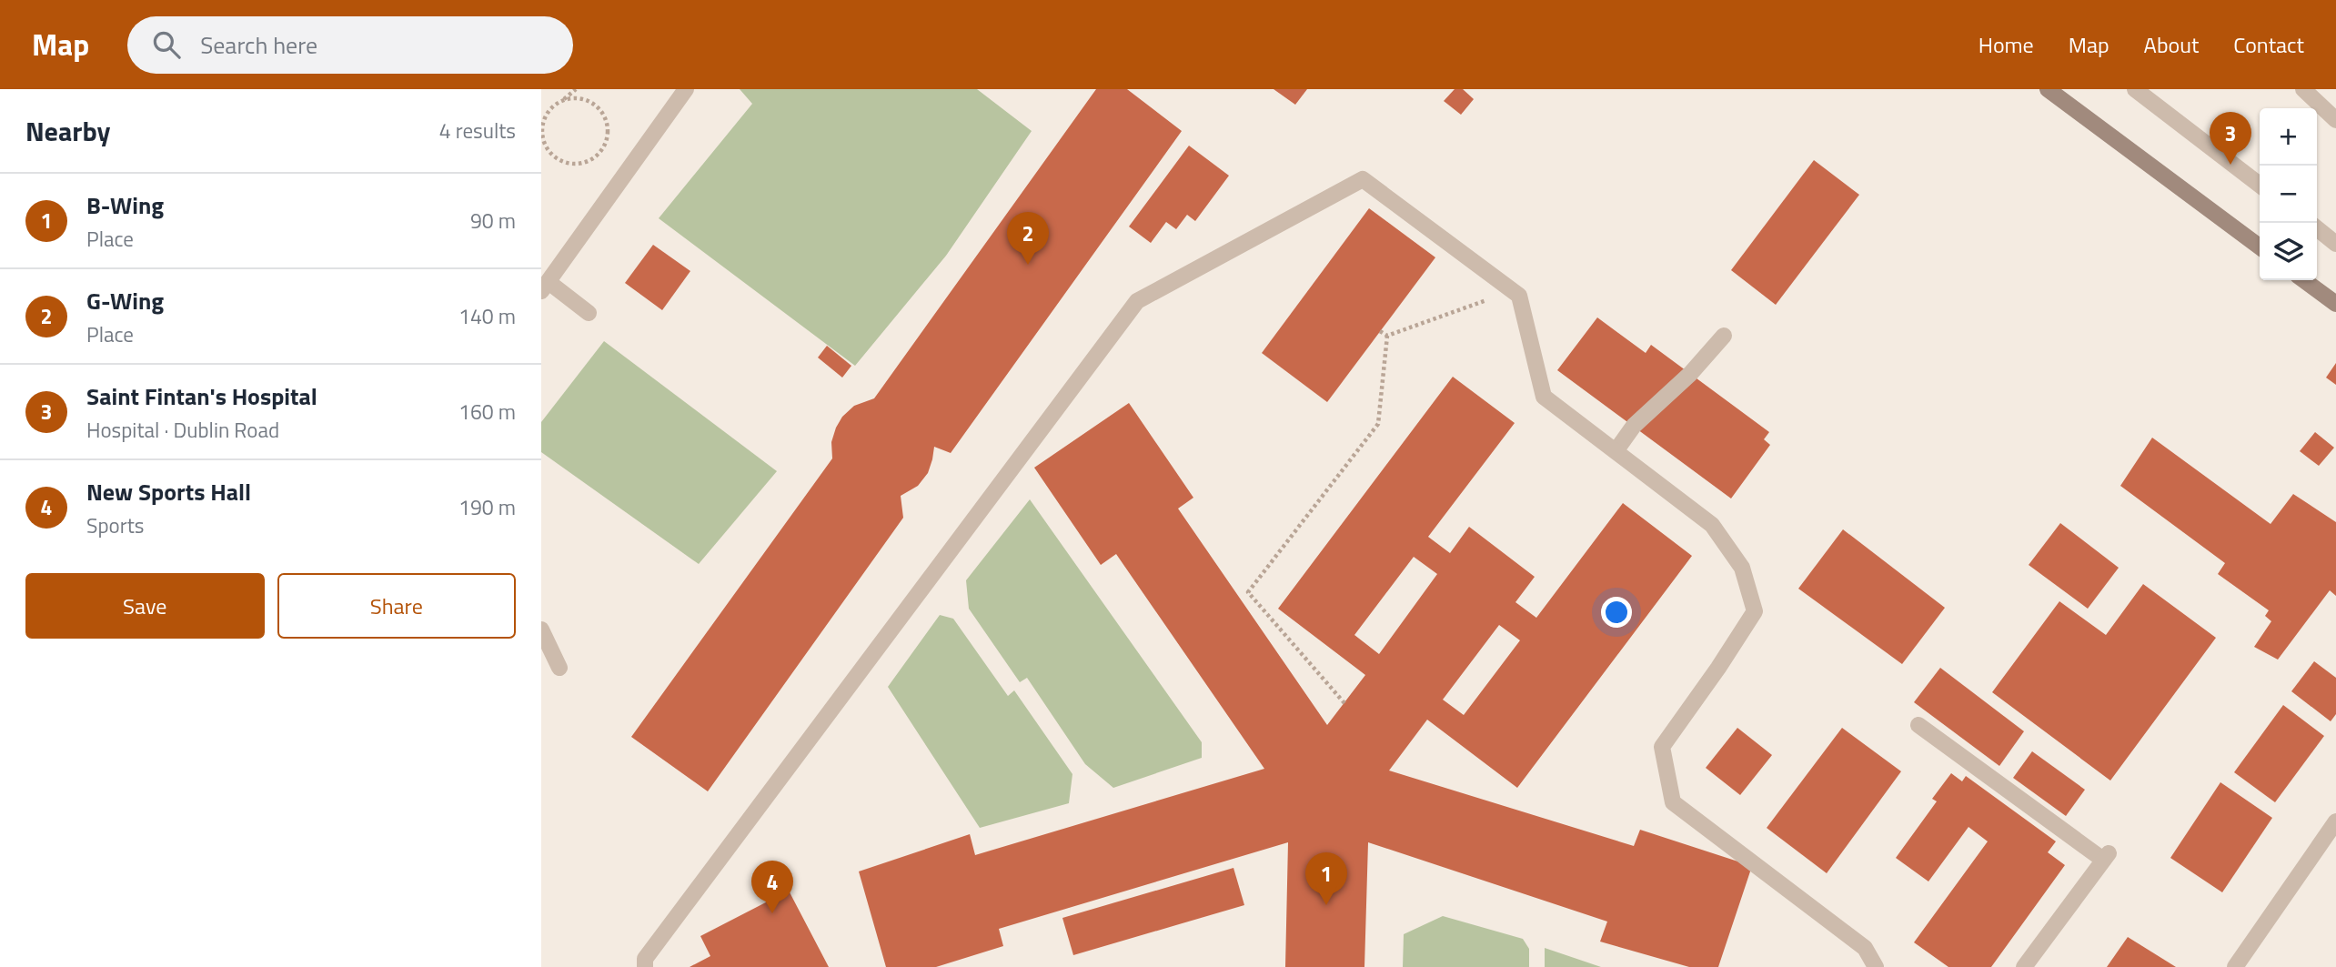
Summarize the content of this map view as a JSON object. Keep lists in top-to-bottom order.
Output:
{
  "page": {
    "header": "Map",
    "search": "Search here",
    "nav": [
      "Home",
      "Map",
      "About",
      "Contact"
    ],
    "heading": ["Nearby", "4 results"],
    "map_buttons": ["+", "−"],
    "pins": [
      "3",
      "2",
      "1",
      "4"
    ],
    "list": [
      {
        "mark": "1",
        "name": "B-Wing",
        "note": "Place",
        "value": "90 m"
      },
      {
        "mark": "2",
        "name": "G-Wing",
        "note": "Place",
        "value": "140 m"
      },
      {
        "mark": "3",
        "name": "Saint Fintan's Hospital",
        "note": "Hospital · Dublin Road",
        "value": "160 m"
      },
      {
        "mark": "4",
        "name": "New Sports Hall",
        "note": "Sports",
        "value": "190 m"
      }
    ],
    "buttons": ["Save", "Share"]
  }
}
